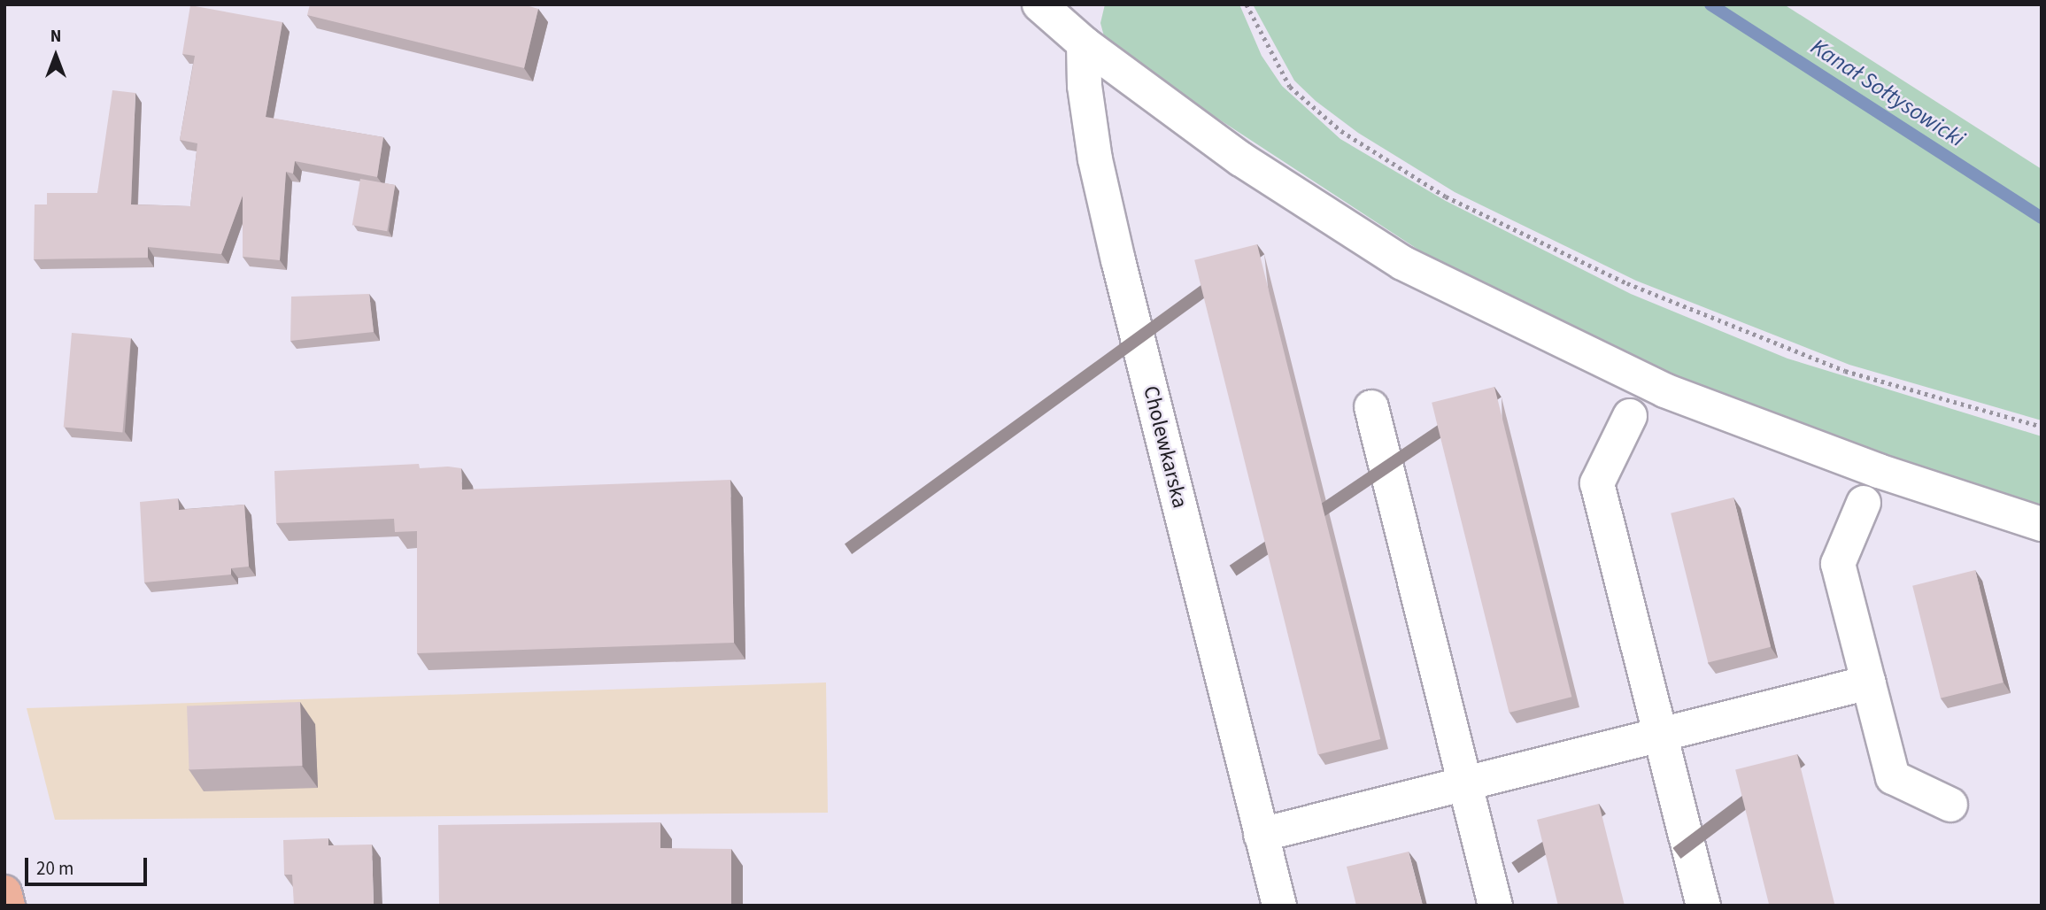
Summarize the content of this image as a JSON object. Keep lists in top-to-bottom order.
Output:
{
  "streets": {
    "street": ["Cholewkarska"]
  },
  "water": ["Kanał Sołtysowicki"],
  "scale_bar": "20 m",
  "north": "top"
}
